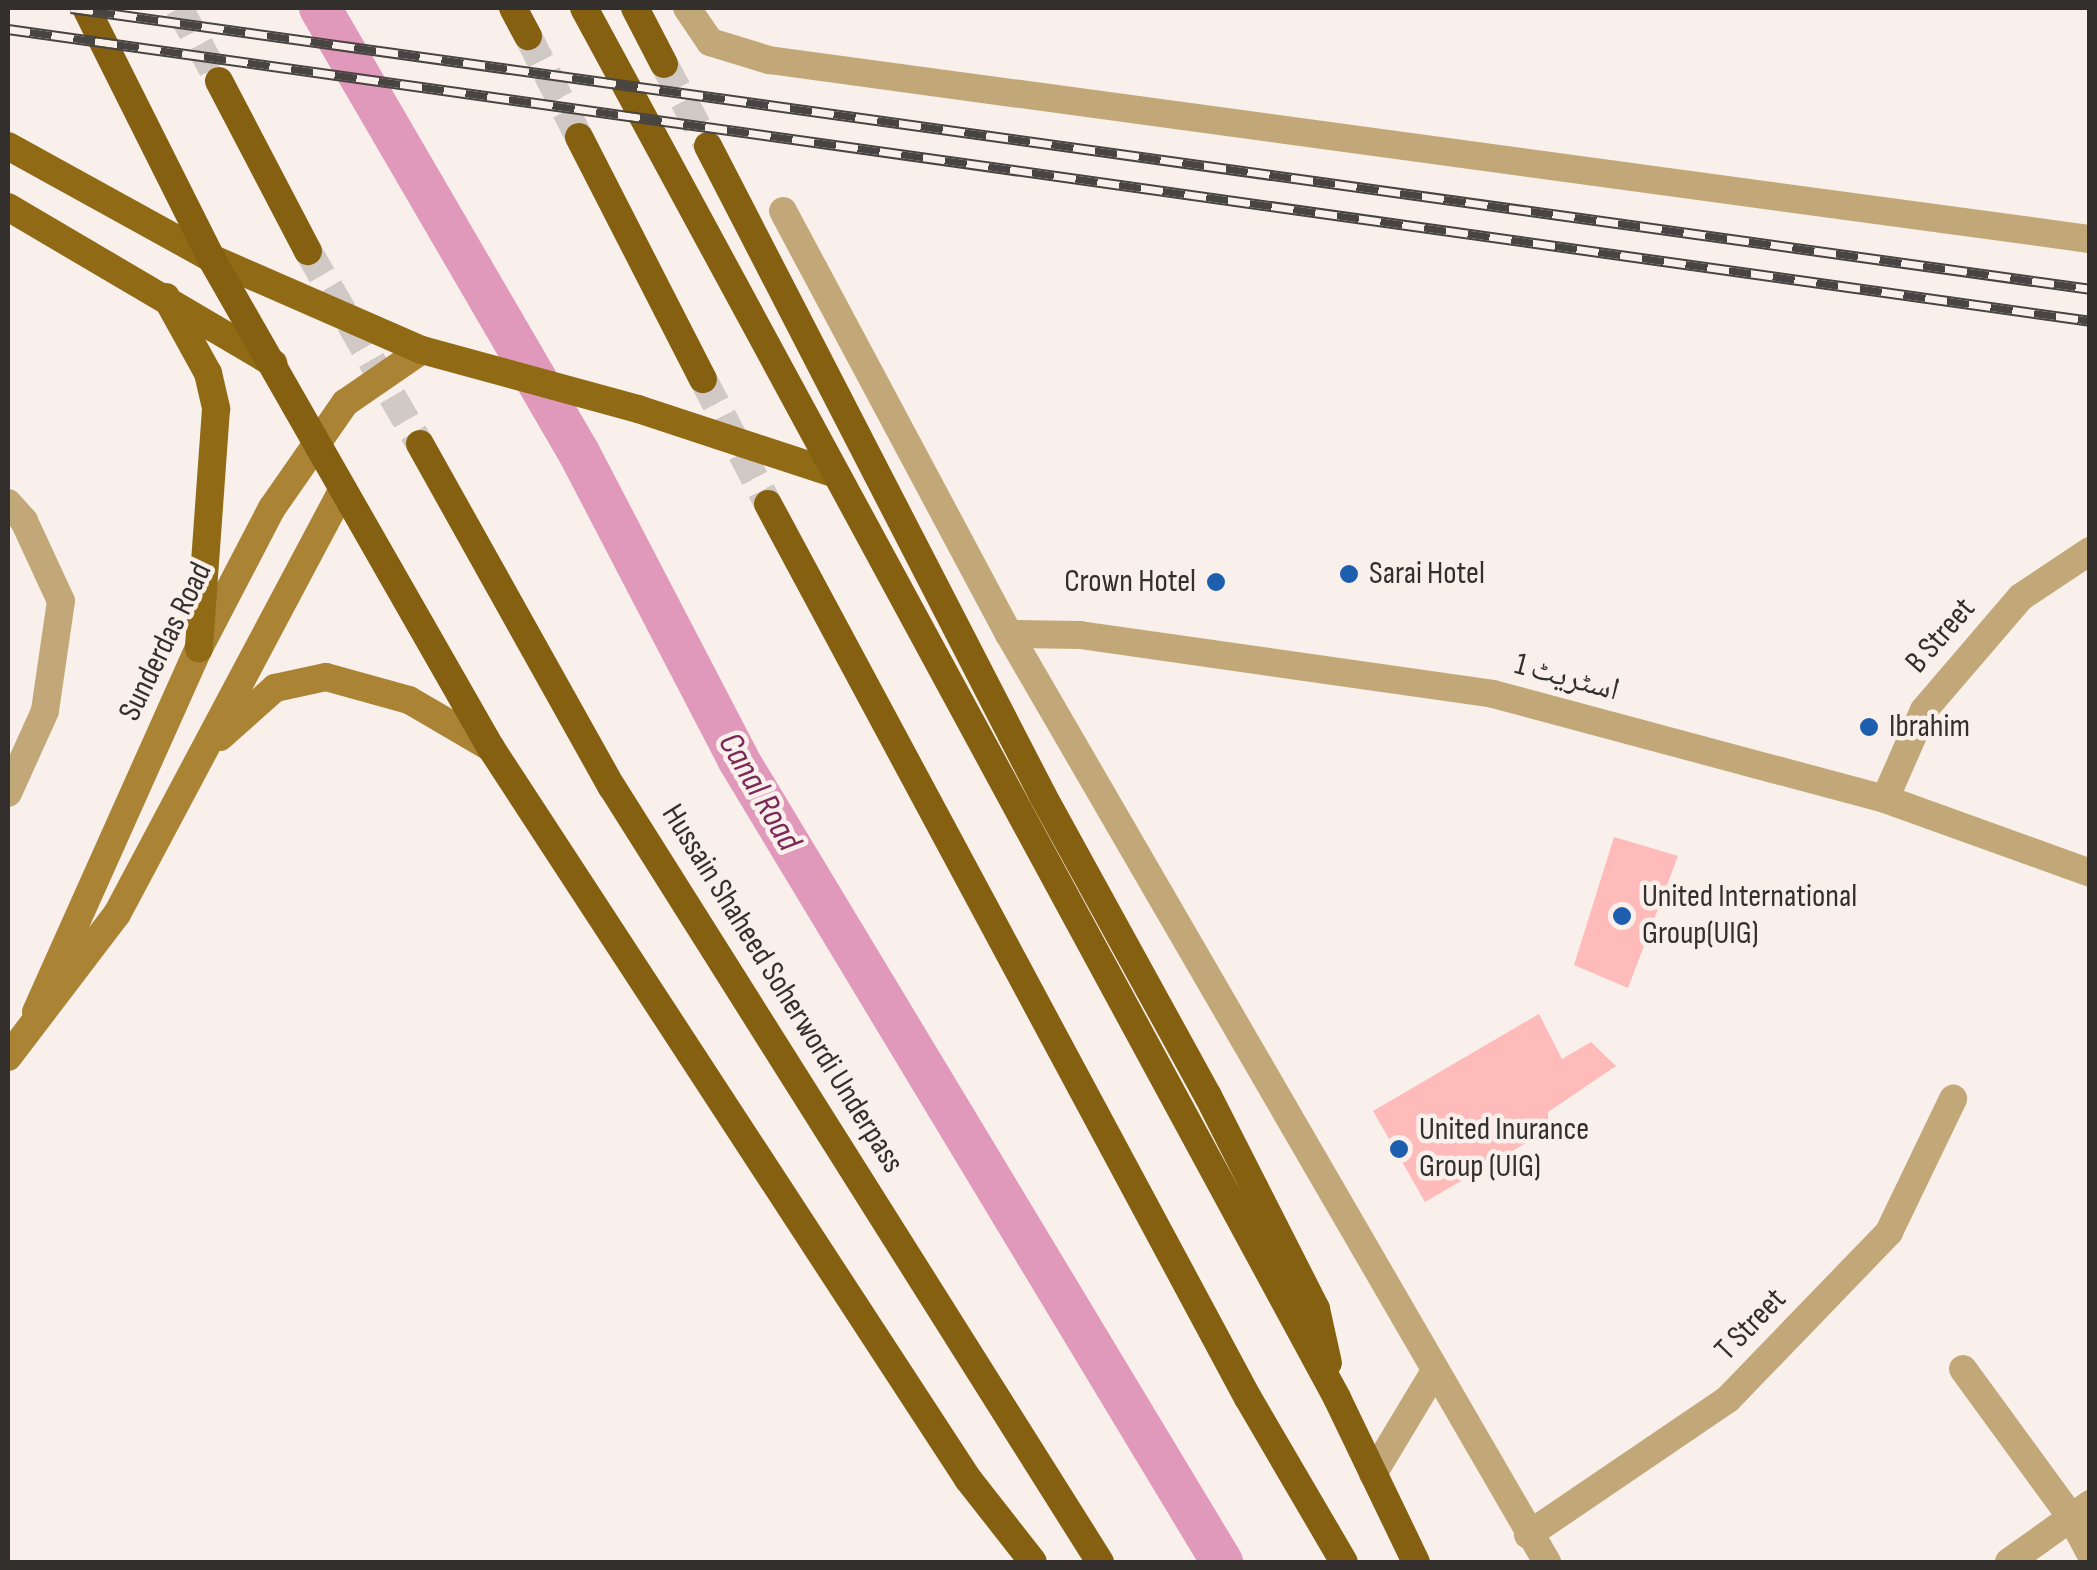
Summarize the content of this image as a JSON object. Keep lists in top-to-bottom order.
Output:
{
  "streets": {
    "highway": ["Hussain Shaheed Soherwordi Underpass"],
    "main road": ["Sunderdas Road"],
    "street": ["B Street", "اسٹریٹ 1", "T Street"]
  },
  "crossings": [
    ["B Street", "اسٹریٹ 1"]
  ],
  "water": ["Canal Road"],
  "places": [
    "Sarai Hotel",
    "Crown Hotel",
    "Ibrahim",
    "United International Group(UIG)",
    "United Inurance Group (UIG)"
  ]
}
